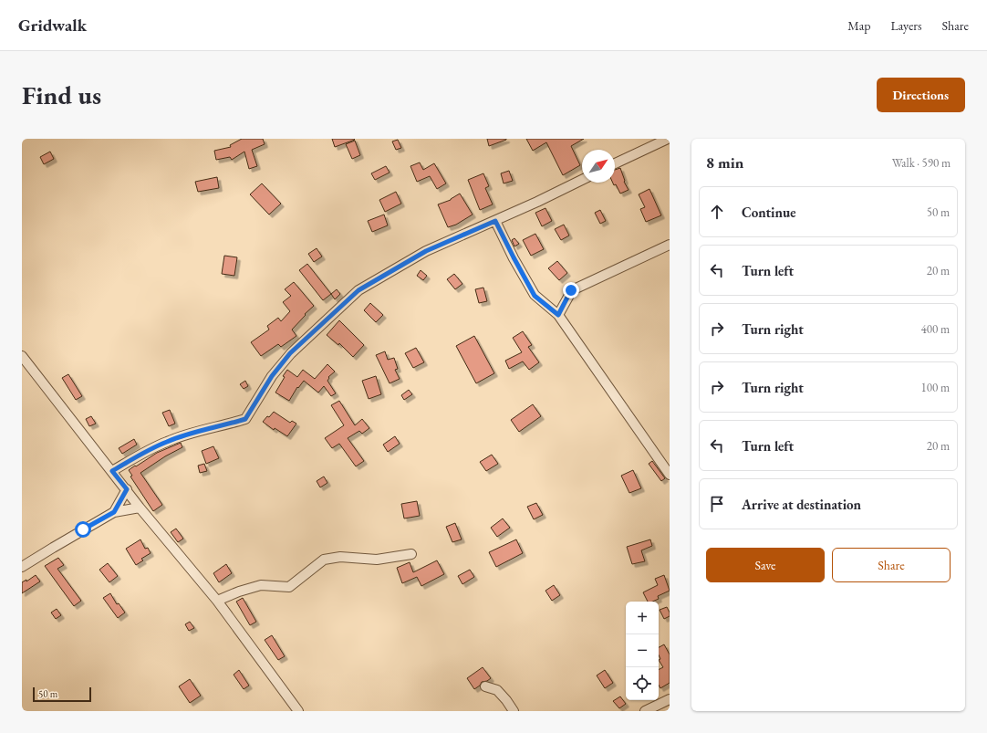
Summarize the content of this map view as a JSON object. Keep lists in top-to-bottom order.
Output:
{
  "scale_bar": "50 m",
  "north": "top right",
  "page": {
    "header": "Gridwalk",
    "nav": ["Map", "Layers", "Share"],
    "buttons": [
      "Directions",
      ["Save", "Share"]
    ],
    "title": "Find us",
    "heading": ["8 min", "Walk · 590 m"],
    "list": [
      ["Continue", "50 m"],
      ["Turn left", "20 m"],
      ["Turn right", "400 m"],
      ["Turn right", "100 m"],
      ["Turn left", "20 m"],
      "Arrive at destination"
    ],
    "map_buttons": ["+", "−"],
    "scale": "50 m"
  }
}
